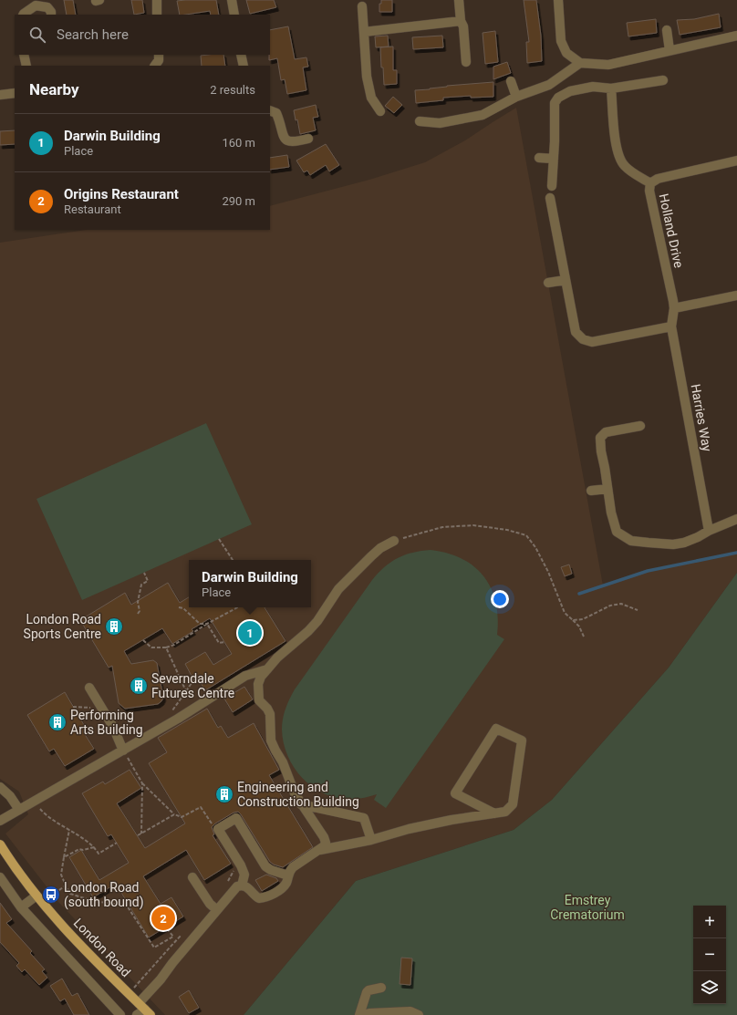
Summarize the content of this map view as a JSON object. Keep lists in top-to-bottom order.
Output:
{
  "streets": {
    "main road": ["London Road"],
    "street": ["Holland Drive", "Harries Way"]
  },
  "crossings": [
    ["Holland Drive", "Harries Way"]
  ],
  "parks": ["Emstrey Crematorium"],
  "places": {
    "building": [
      "London Road Sports Centre",
      "Severndale Futures Centre",
      "Performing Arts Building",
      "Engineering and Construction Building"
    ],
    "bus stop": ["London Road (south bound)"]
  },
  "page": {
    "search": "Search here",
    "heading": ["Nearby", "2 results"],
    "list": [
      {
        "mark": "1",
        "name": "Darwin Building",
        "note": "Place",
        "value": "160 m"
      },
      {
        "mark": "2",
        "name": "Origins Restaurant",
        "note": "Restaurant",
        "value": "290 m"
      }
    ],
    "popup": ["Darwin Building", "Place"],
    "pins": ["1", "2"],
    "map_buttons": ["+", "−"]
  }
}
